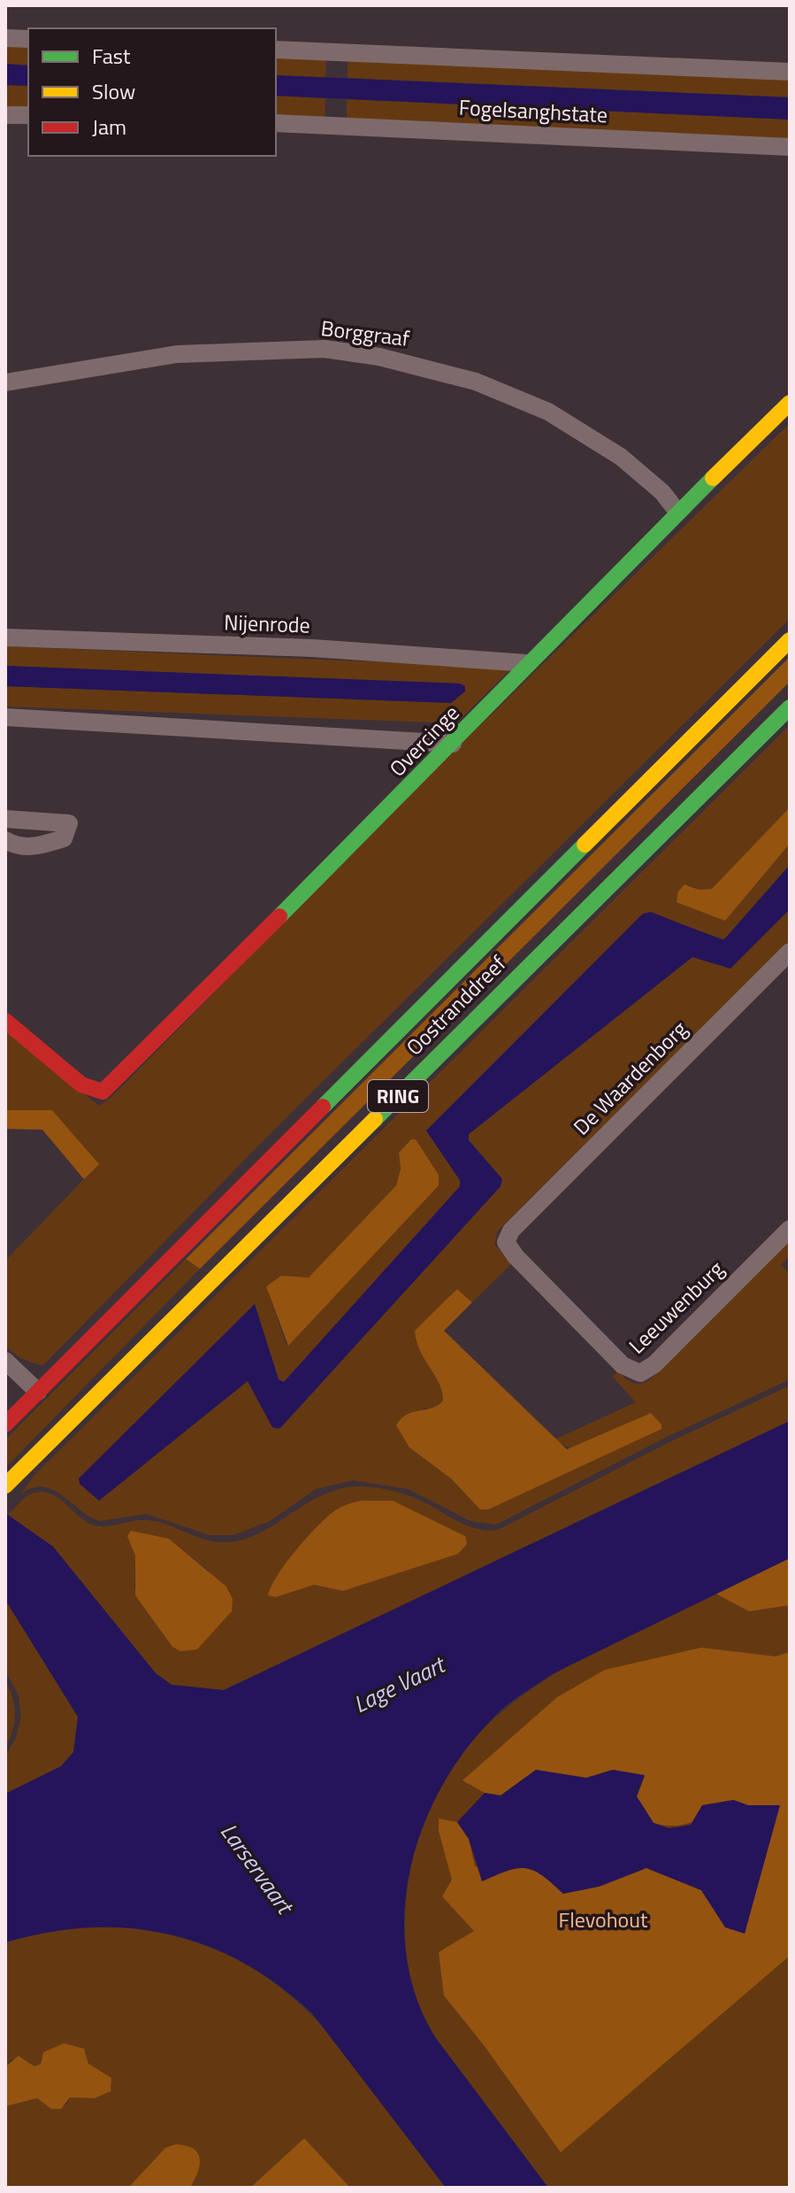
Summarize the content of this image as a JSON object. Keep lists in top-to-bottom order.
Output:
{
  "streets": {
    "main road": ["Overcinge", "Oostranddreef", "RING"],
    "street": [
      "Fogelsanghstate",
      "Borggraaf",
      "Nijenrode",
      "De Waardenborg",
      "Leeuwenburg"
    ]
  },
  "crossings": [
    ["Borggraaf", "Overcinge"],
    ["Nijenrode", "Overcinge"],
    ["De Waardenborg", "Leeuwenburg"]
  ],
  "water": ["Lage Vaart", "Larservaart"],
  "parks": ["Flevohout"],
  "legend": ["Fast", "Slow", "Jam"]
}
